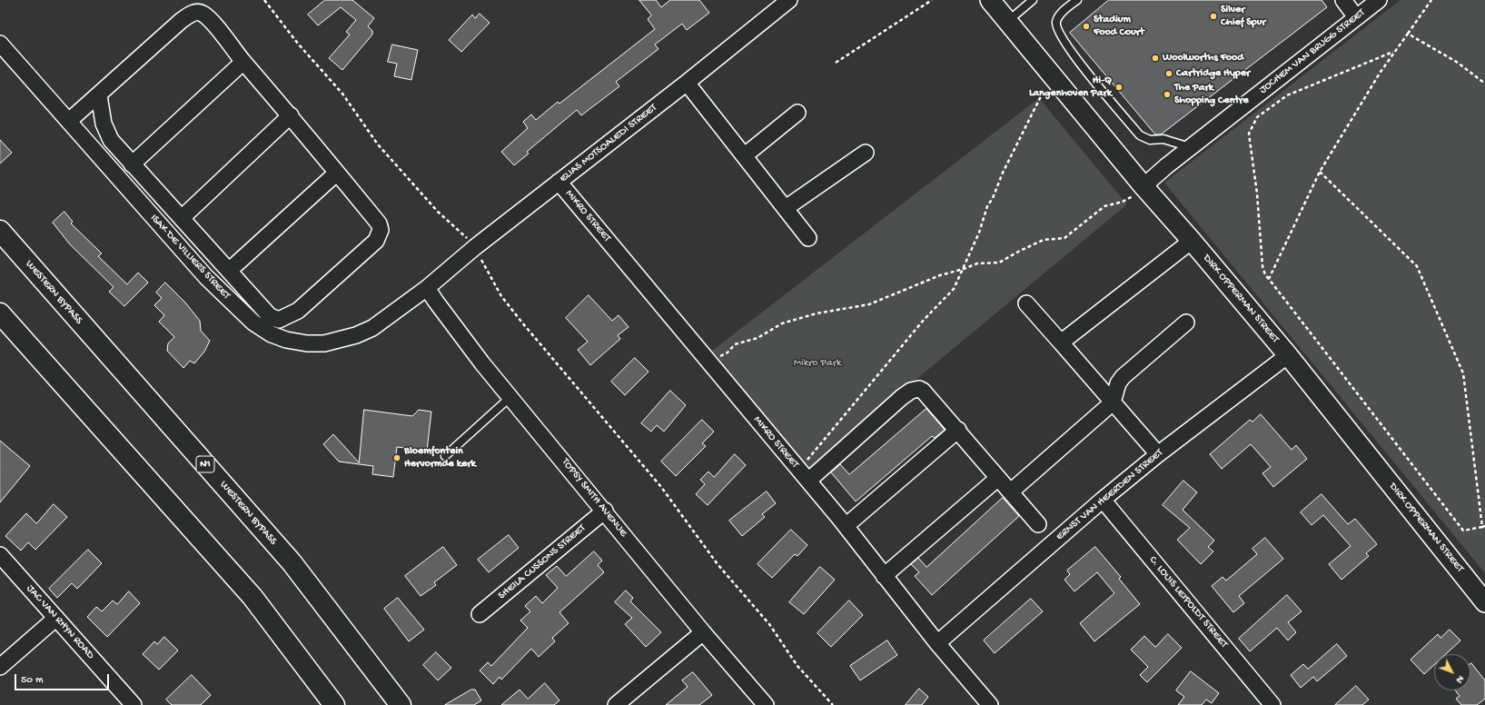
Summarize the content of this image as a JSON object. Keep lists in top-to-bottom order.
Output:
{
  "streets": {
    "highway": ["WESTERN BYPASS", "N1"],
    "street": [
      "JOCHEM VAN BRUGG STREET",
      "ELIAS MOTSOALEDI STREET",
      "MIKRO STREET",
      "ISAK DE VILLIERS STREET",
      "DIRK OPPERMAN STREET",
      "ERNST VAN HEERDEN STREET",
      "TOPSY SMITH AVENUE",
      "SHEILA CUSSONS STREET",
      "C. LOUIS LEIPOLDT STREET",
      "JAC VAN RHYN ROAD"
    ]
  },
  "crossings": [
    ["JOCHEM VAN BRUGG STREET", "DIRK OPPERMAN STREET"],
    ["ELIAS MOTSOALEDI STREET", "MIKRO STREET"],
    ["ELIAS MOTSOALEDI STREET", "ISAK DE VILLIERS STREET"],
    ["ELIAS MOTSOALEDI STREET", "TOPSY SMITH AVENUE"],
    ["MIKRO STREET", "ERNST VAN HEERDEN STREET"],
    ["ISAK DE VILLIERS STREET", "TOPSY SMITH AVENUE"],
    ["DIRK OPPERMAN STREET", "ERNST VAN HEERDEN STREET"],
    ["ERNST VAN HEERDEN STREET", "C. LOUIS LEIPOLDT STREET"],
    ["TOPSY SMITH AVENUE", "SHEILA CUSSONS STREET"]
  ],
  "parks": ["Mikro Park"],
  "places": [
    "Silver Chief Spur",
    "Stadium Food Court",
    "Woolworths Food",
    "Cartridge Hyper",
    "Hi-Q Langenhoven Park",
    "The Park Shopping Centre",
    "Bloemfontein Hervormde kerk"
  ],
  "scale_bar": "50 m",
  "north": "bottom right"
}
